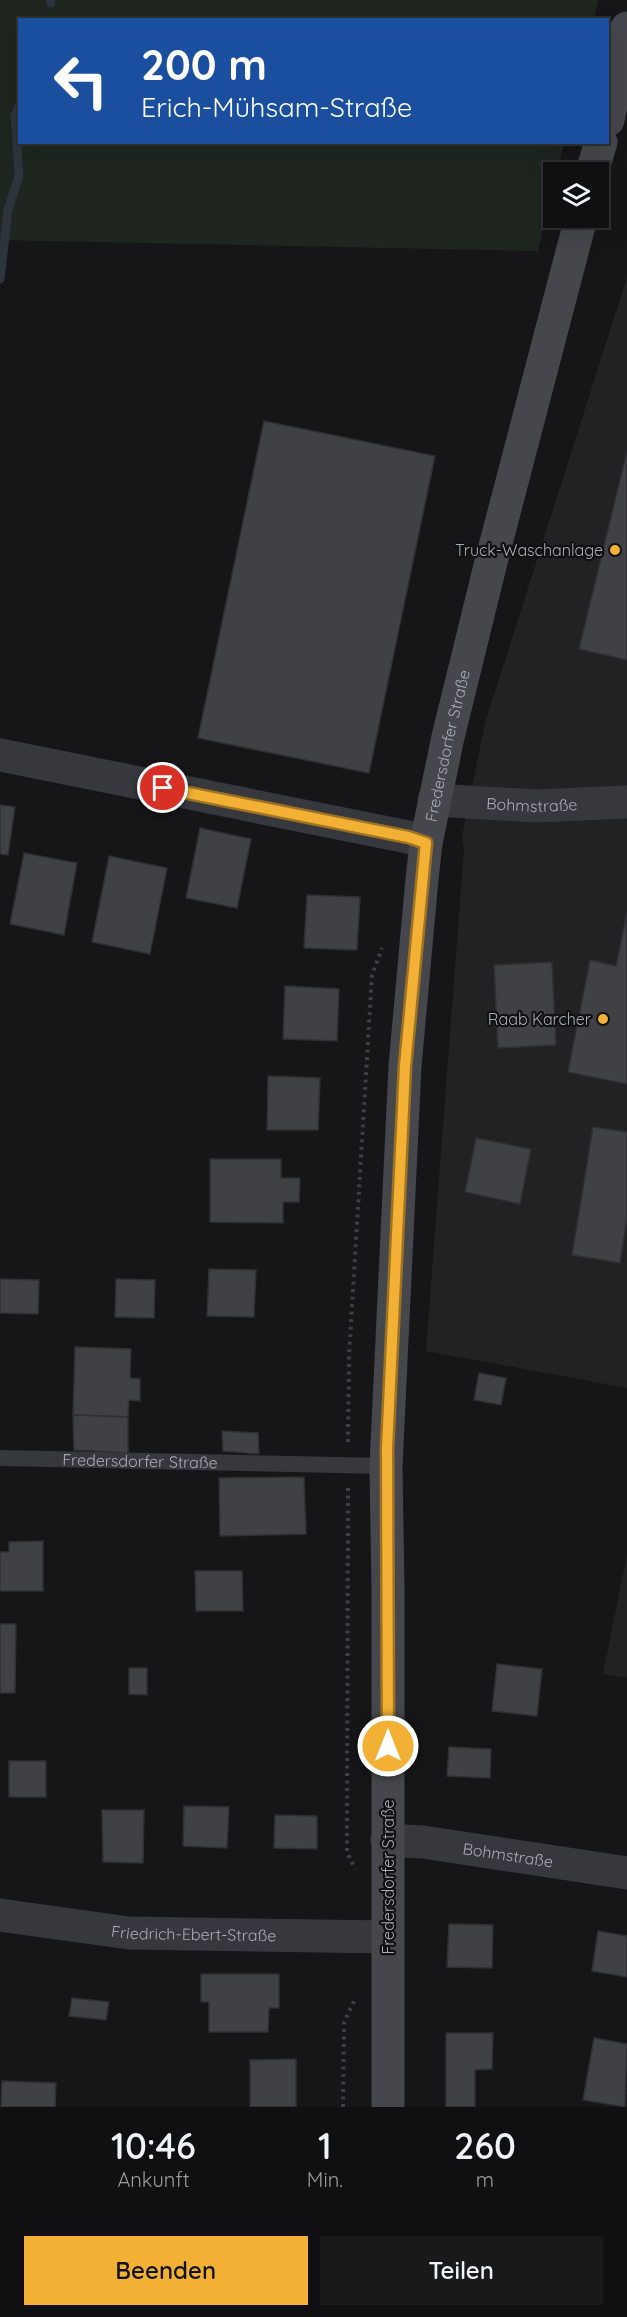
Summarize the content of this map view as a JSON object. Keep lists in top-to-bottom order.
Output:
{
  "streets": {
    "street": ["Fredersdorfer Straße", "Bohmstraße", "Friedrich-Ebert-Straße"]
  },
  "crossings": [
    ["Fredersdorfer Straße", "Bohmstraße"],
    ["Fredersdorfer Straße", "Friedrich-Ebert-Straße"]
  ],
  "places": ["Truck-Waschanlage", "Raab Karcher"],
  "page": {
    "turn": ["200 m", "Erich-Mühsam-Straße"],
    "eta": [
      "10:46",
      "Ankunft",
      "1",
      "Min.",
      "260",
      "m"
    ],
    "buttons": ["Beenden", "Teilen"]
  }
}
